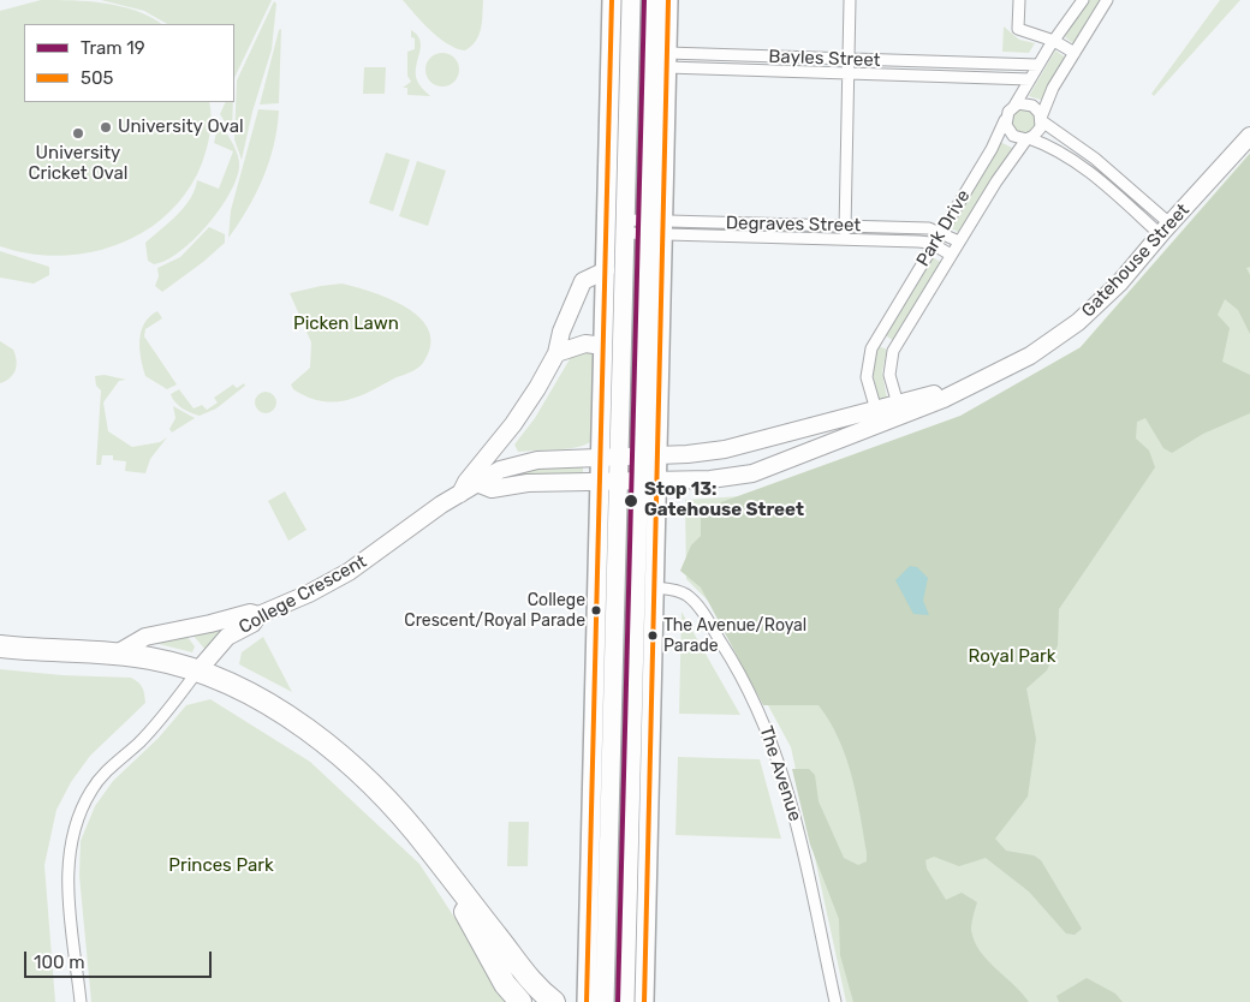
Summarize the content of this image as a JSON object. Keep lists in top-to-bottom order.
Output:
{
  "streets": {
    "main road": ["Bayles Street", "Gatehouse Street", "College Crescent"],
    "street": ["Degraves Street", "Park Drive", "The Avenue"]
  },
  "crossings": [
    ["Degraves Street", "Park Drive"],
    ["Park Drive", "Gatehouse Street"],
    ["Gatehouse Street", "College Crescent"]
  ],
  "parks": ["Picken Lawn", "Royal Park", "Princes Park"],
  "places": [
    "University Oval",
    "University Cricket Oval",
    "Stop 13: Gatehouse Street",
    "College Crescent/Royal Parade",
    "The Avenue/Royal Parade"
  ],
  "lines": ["tram line 19", "transit line 505"],
  "legend": ["Tram 19", "505"],
  "scale_bar": "100 m"
}
